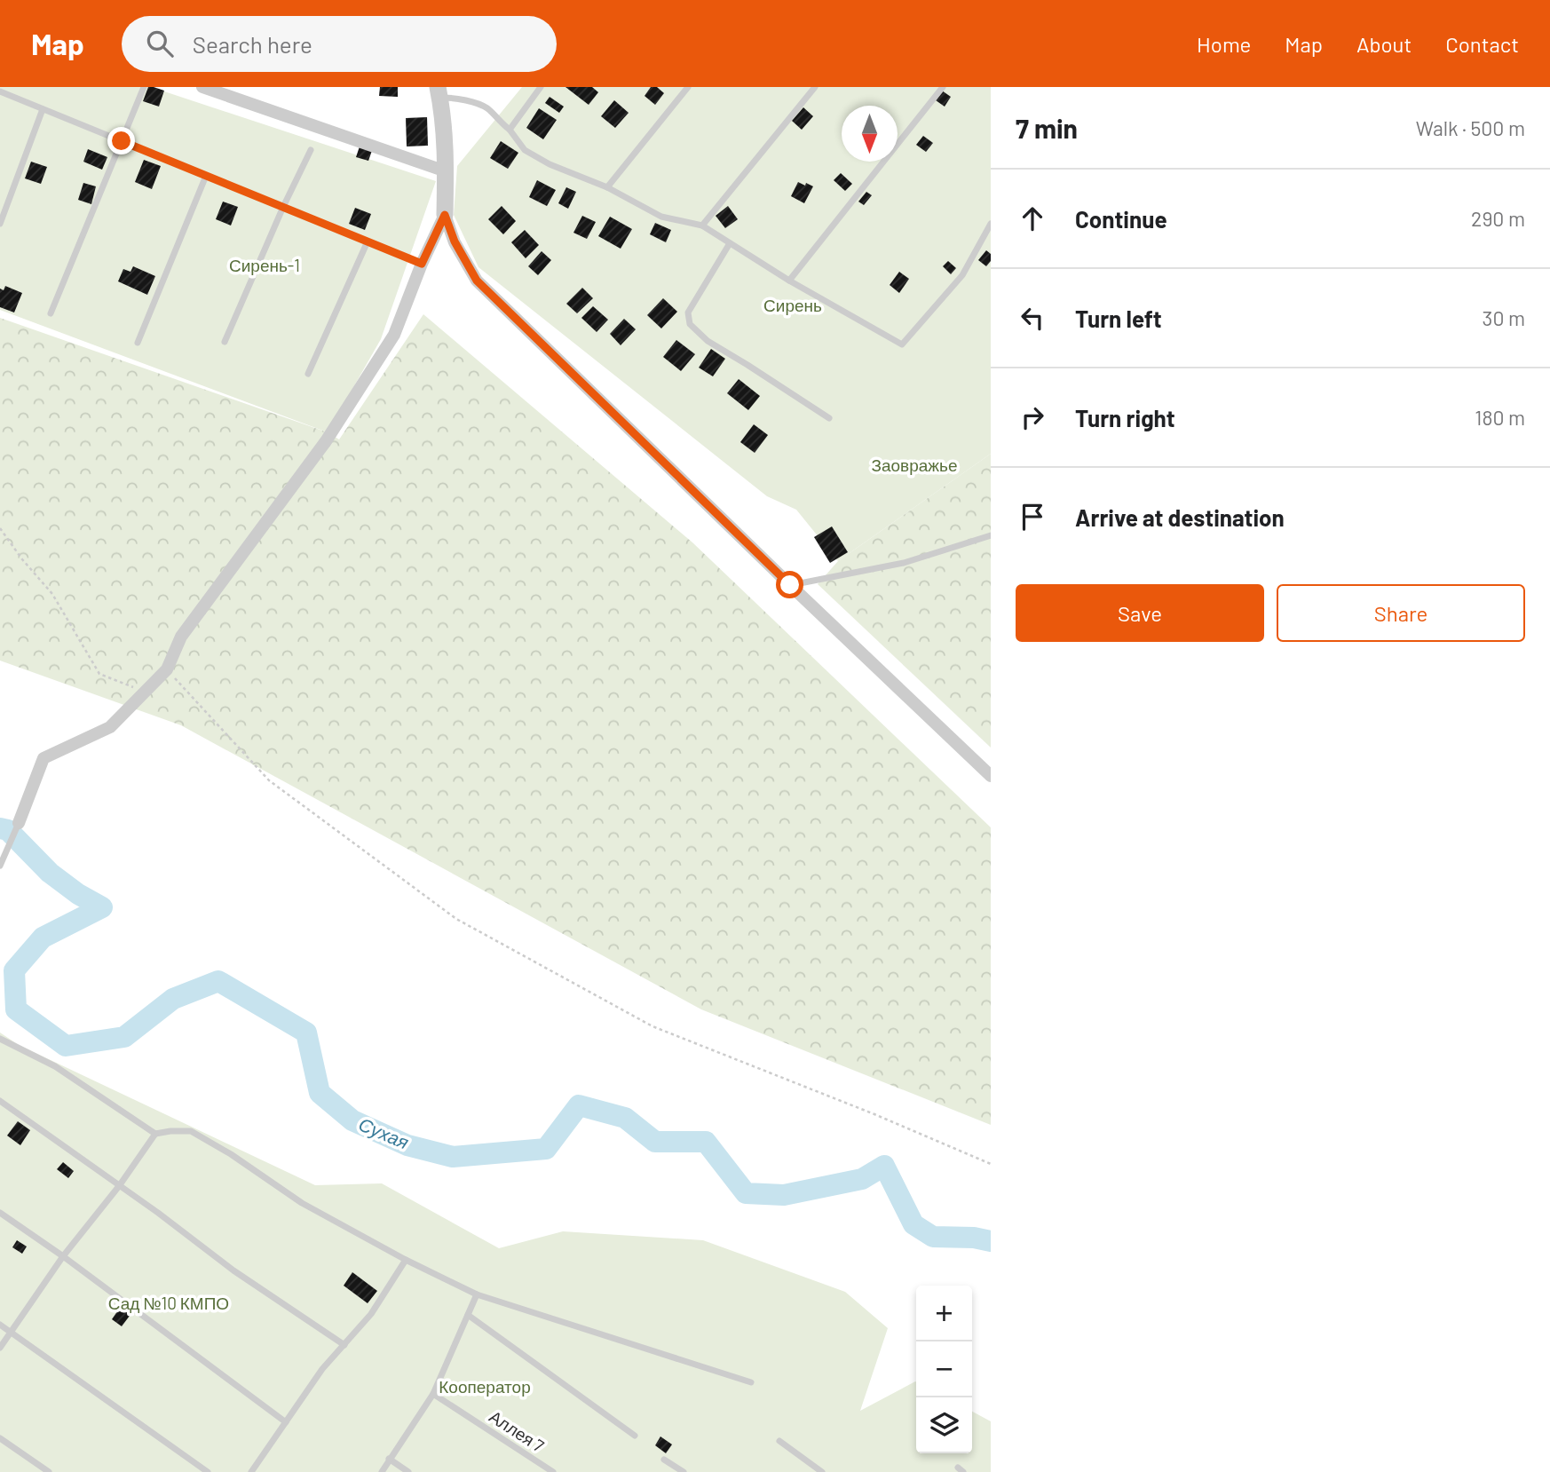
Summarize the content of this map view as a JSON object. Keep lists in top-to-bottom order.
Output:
{
  "streets": {
    "lane": ["Аллея 7"]
  },
  "water": ["Сухая"],
  "parks": [
    "Сирень-1",
    "Сирень",
    "Заовражье",
    "Сад №10 КМПО",
    "Кооператор"
  ],
  "north": "bottom",
  "page": {
    "header": "Map",
    "search": "Search here",
    "nav": [
      "Home",
      "Map",
      "About",
      "Contact"
    ],
    "heading": ["7 min", "Walk · 500 m"],
    "list": [
      ["Continue", "290 m"],
      ["Turn left", "30 m"],
      ["Turn right", "180 m"],
      "Arrive at destination"
    ],
    "buttons": ["Save", "Share"],
    "map_buttons": ["+", "−"]
  }
}
